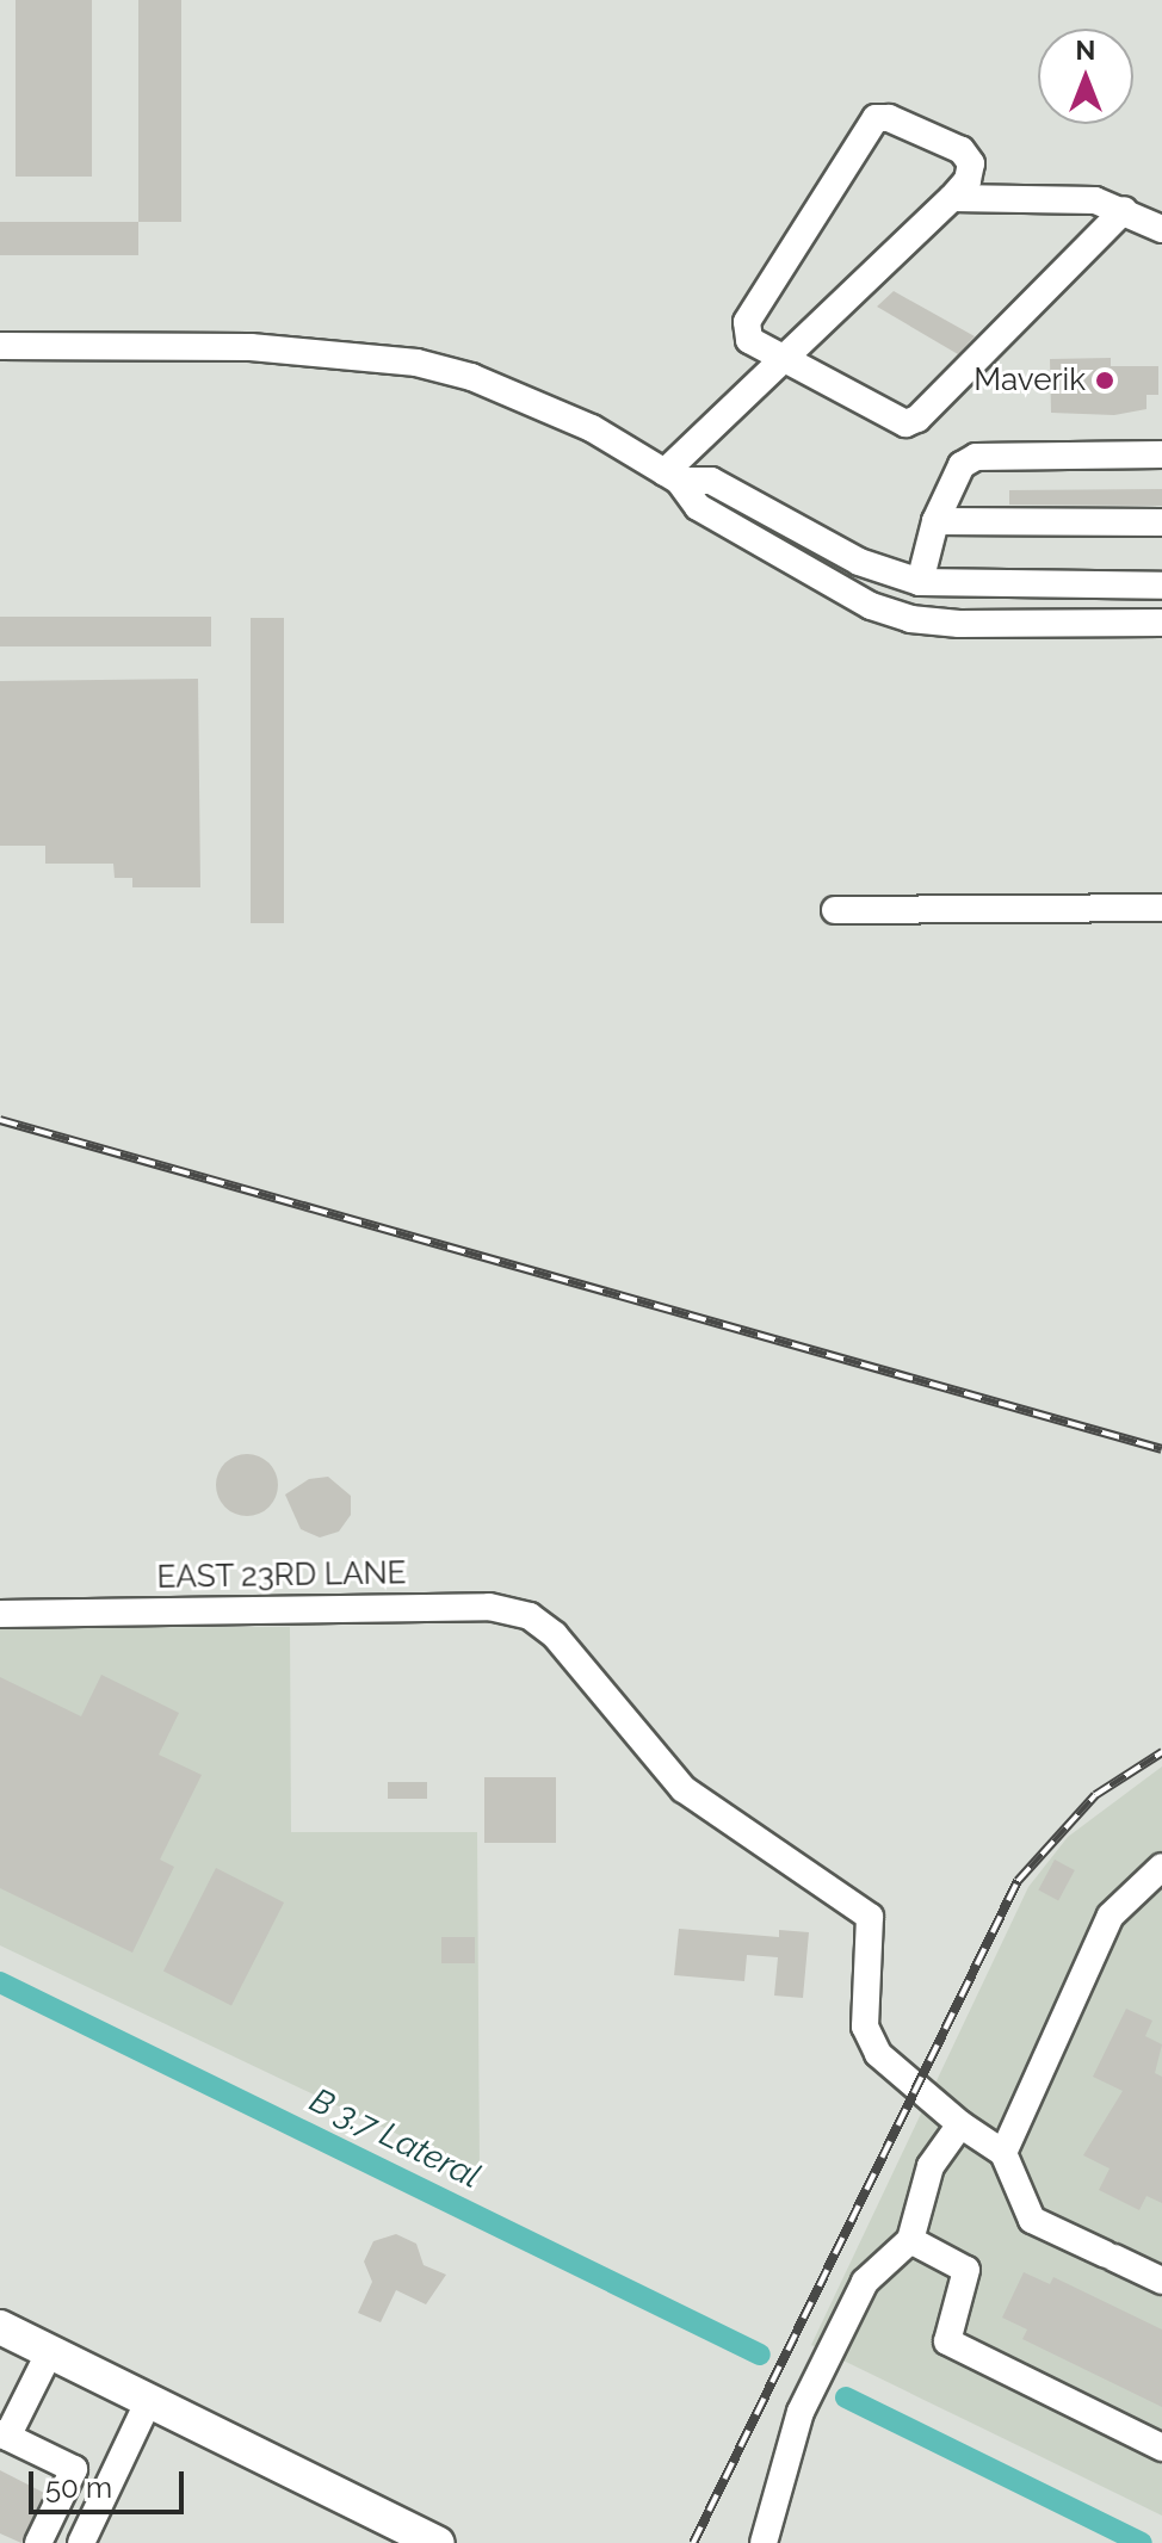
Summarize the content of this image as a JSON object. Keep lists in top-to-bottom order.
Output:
{
  "streets": {
    "street": ["EAST 23RD LANE"]
  },
  "water": ["B 3.7 Lateral"],
  "places": ["Maverik"],
  "scale_bar": "50 m",
  "north": "top"
}
